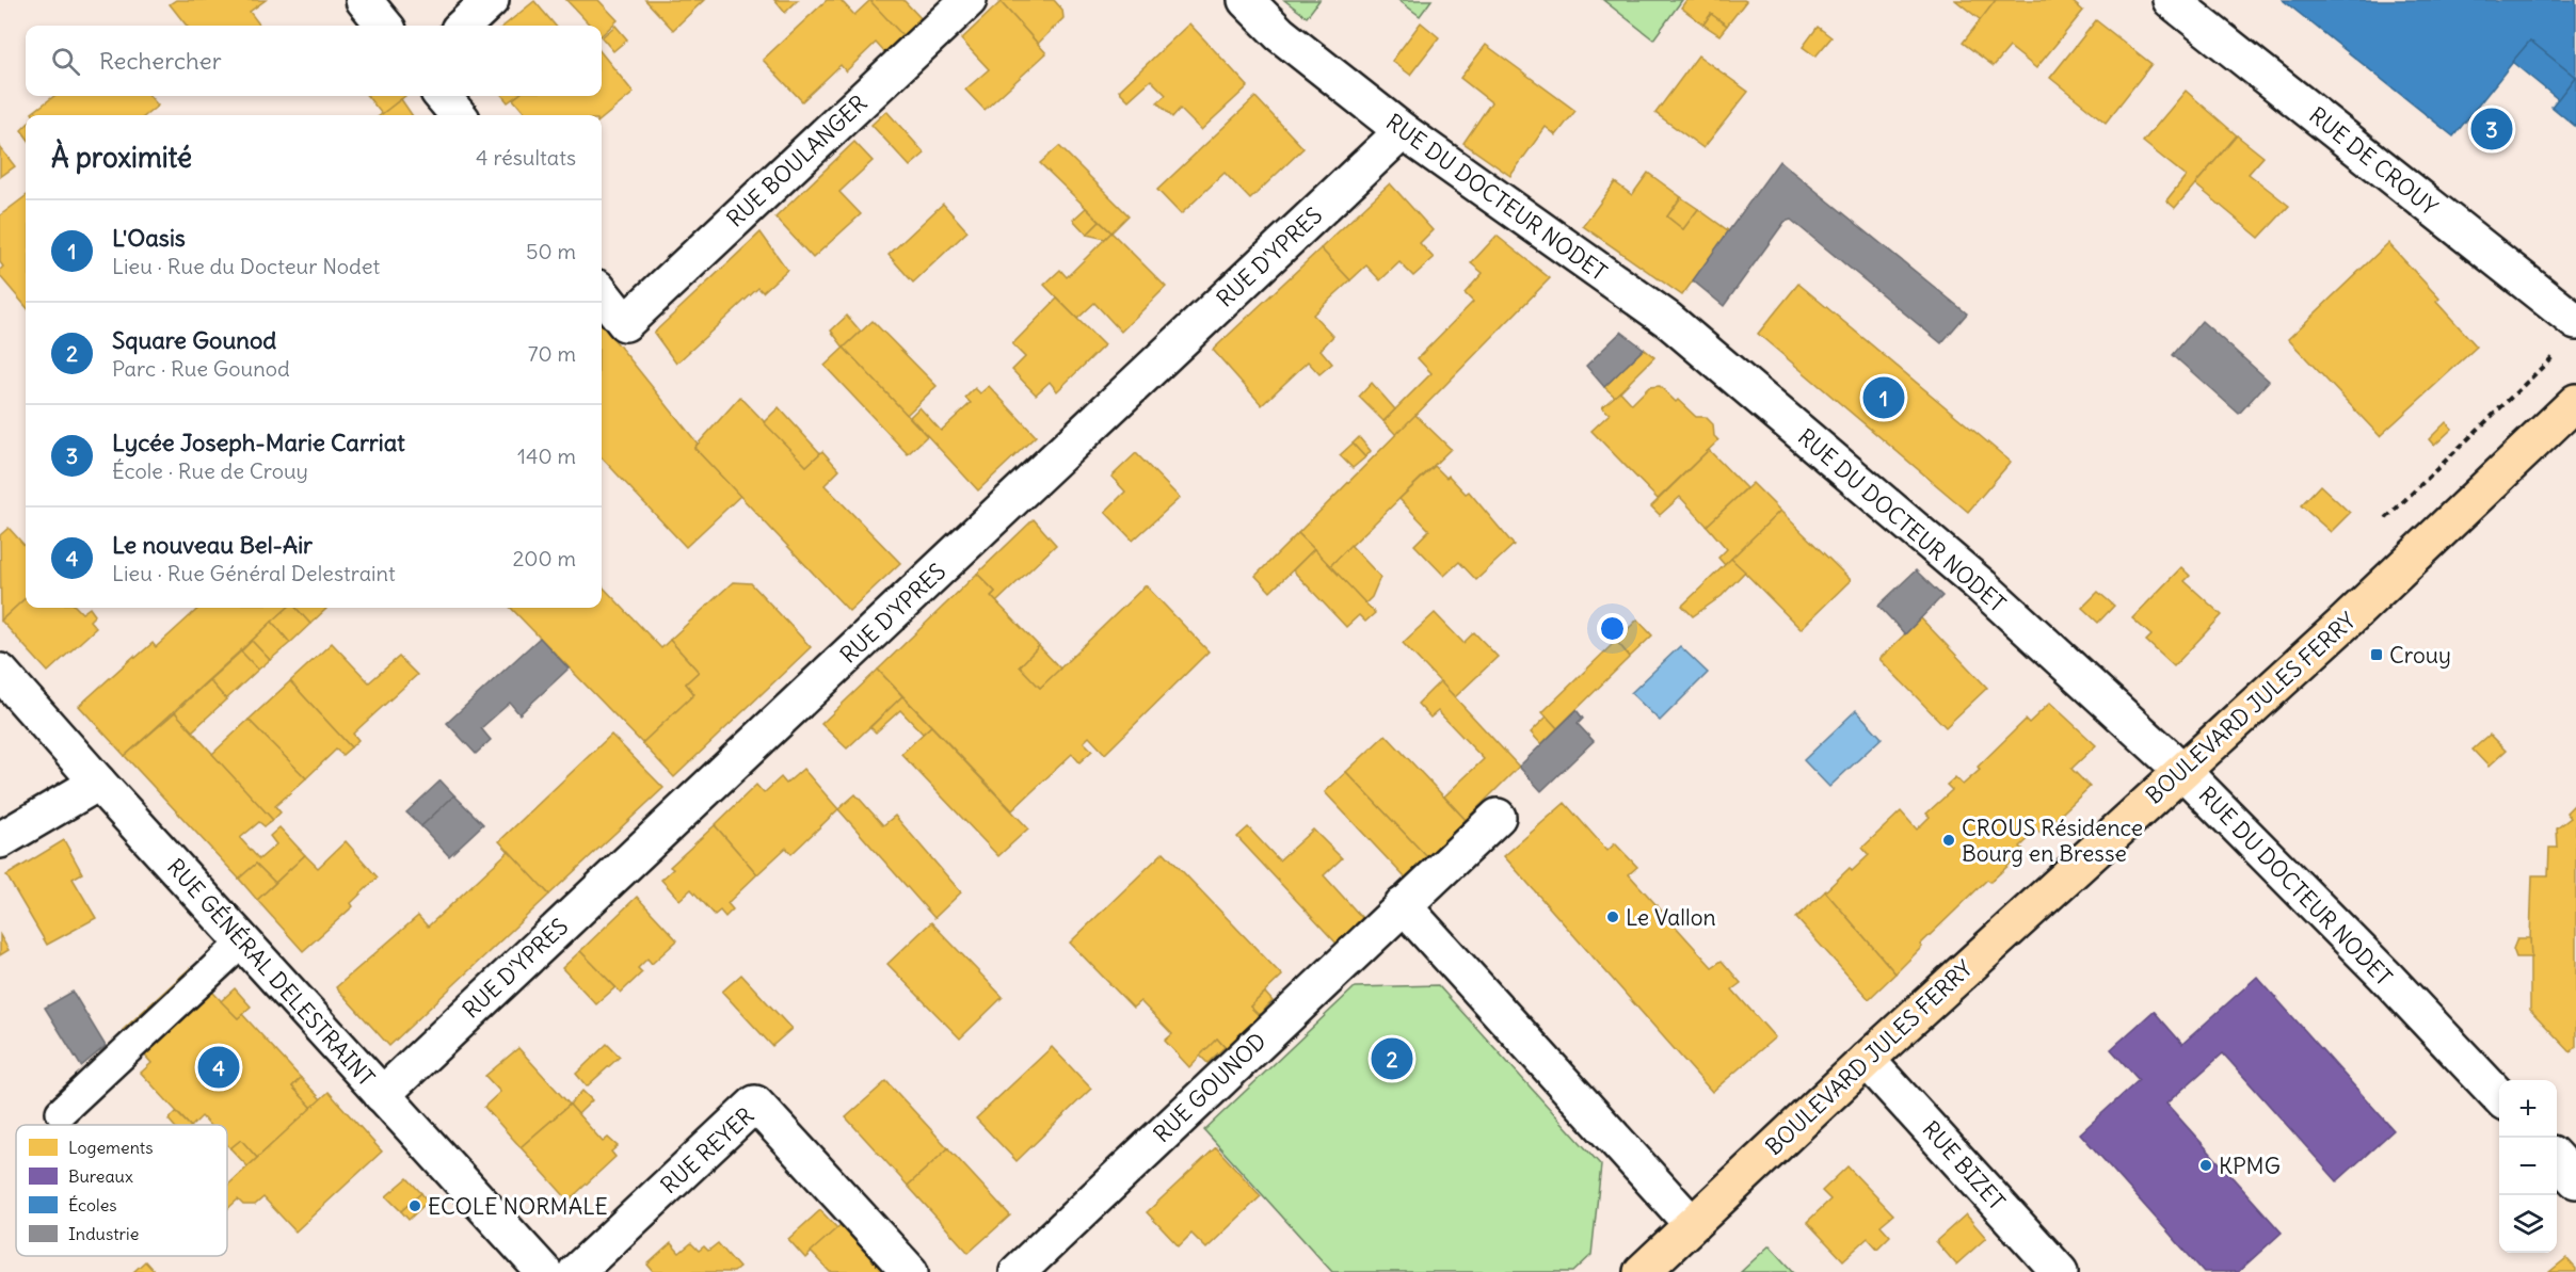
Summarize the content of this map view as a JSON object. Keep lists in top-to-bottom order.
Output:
{
  "streets": {
    "main road": ["BOULEVARD JULES FERRY"],
    "street": [
      "RUE BOULANGER",
      "RUE DE CROUY",
      "RUE DU DOCTEUR NODET",
      "RUE D'YPRES",
      "RUE GÉNÉRAL DELESTRAINT",
      "RUE GOUNOD",
      "RUE REYER",
      "RUE BIZET"
    ]
  },
  "crossings": [
    ["RUE DU DOCTEUR NODET", "RUE D'YPRES"],
    ["RUE DU DOCTEUR NODET", "BOULEVARD JULES FERRY"],
    ["RUE D'YPRES", "RUE GÉNÉRAL DELESTRAINT"],
    ["BOULEVARD JULES FERRY", "RUE BIZET"]
  ],
  "places": {
    "transit": ["Crouy"],
    "other": [
      "CROUS Résidence Bourg en Bresse",
      "Le Vallon",
      "KPMG",
      "ECOLE NORMALE"
    ]
  },
  "legend": [
    "Logements",
    "Bureaux",
    "Écoles",
    "Industrie"
  ],
  "page": {
    "search": "Rechercher",
    "pins": [
      "3",
      "1",
      "2",
      "4"
    ],
    "heading": ["À proximité", "4 résultats"],
    "list": [
      {
        "mark": "1",
        "name": "L'Oasis",
        "note": "Lieu · Rue du Docteur Nodet",
        "value": "50 m"
      },
      {
        "mark": "2",
        "name": "Square Gounod",
        "note": "Parc · Rue Gounod",
        "value": "70 m"
      },
      {
        "mark": "3",
        "name": "Lycée Joseph-Marie Carriat",
        "note": "École · Rue de Crouy",
        "value": "140 m"
      },
      {
        "mark": "4",
        "name": "Le nouveau Bel-Air",
        "note": "Lieu · Rue Général Delestraint",
        "value": "200 m"
      }
    ],
    "map_buttons": ["+", "−"]
  }
}
